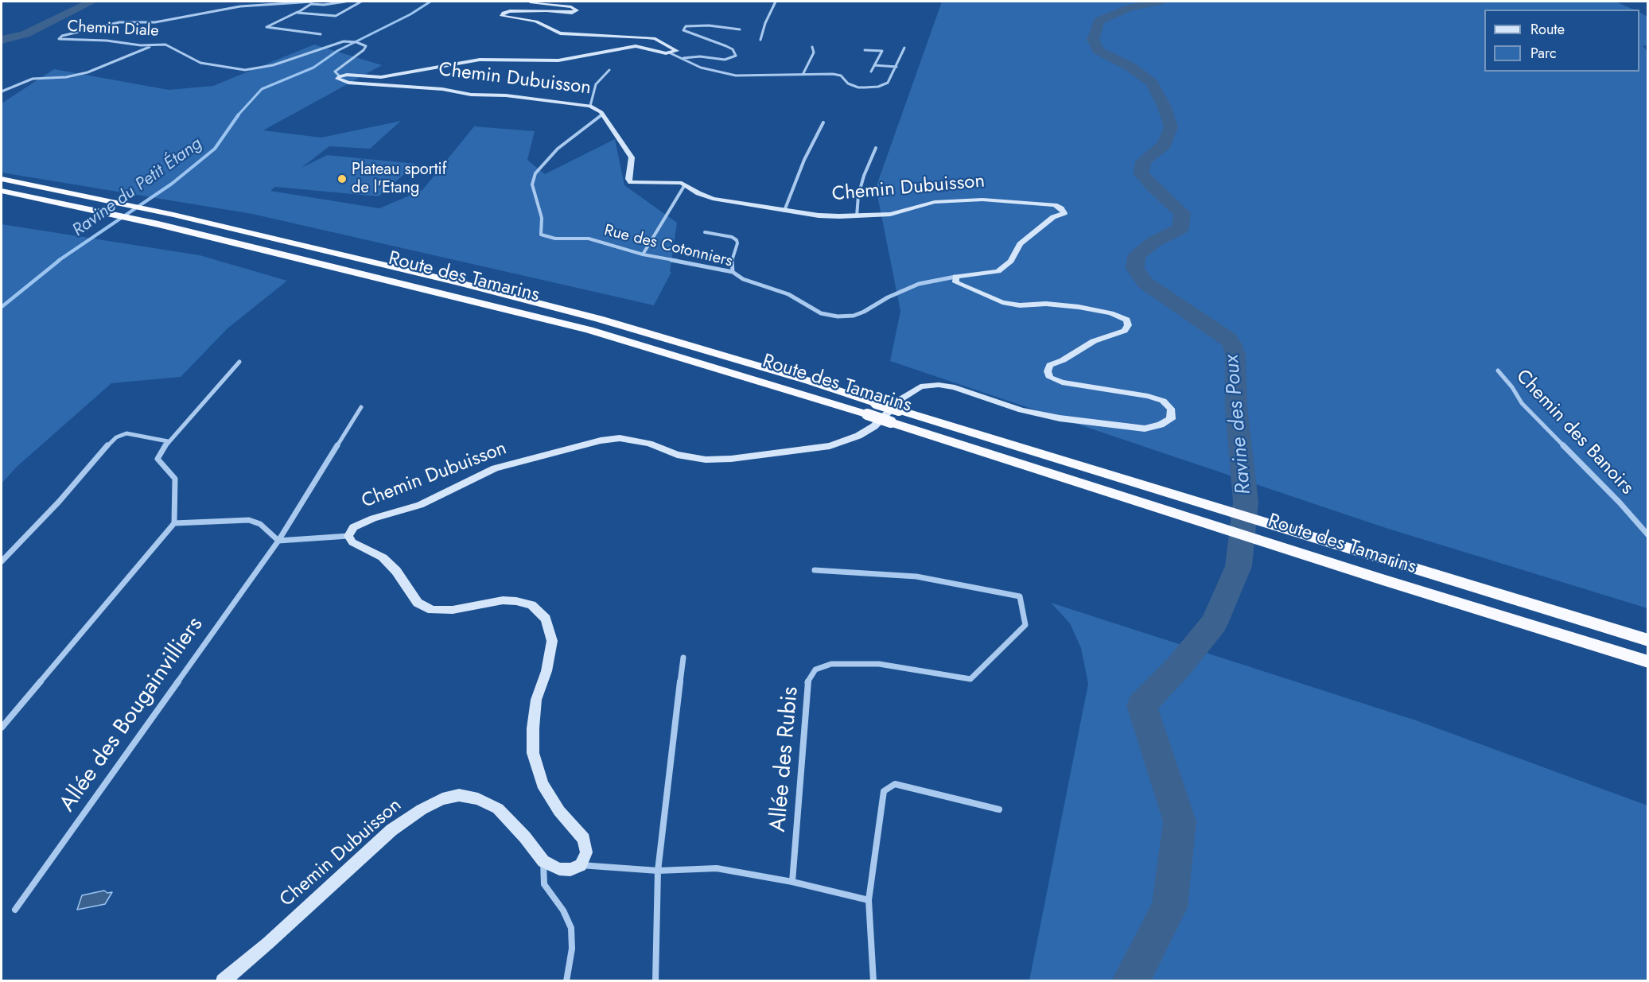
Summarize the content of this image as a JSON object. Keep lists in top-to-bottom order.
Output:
{
  "streets": {
    "highway": ["Route des Tamarins"],
    "main road": ["Chemin Dubuisson"],
    "street": [
      "Chemin Diale",
      "Rue des Cotonniers",
      "Chemin des Banoirs",
      "Allée des Bougainvilliers",
      "Allée des Rubis"
    ]
  },
  "crossings": [
    ["Chemin Diale", "Chemin Dubuisson"],
    ["Chemin Dubuisson", "Rue des Cotonniers"],
    ["Chemin Dubuisson", "Route des Tamarins"]
  ],
  "water": ["Ravine du Petit Étang", "Ravine des Poux"],
  "places": ["Plateau sportif de l'Etang"],
  "legend": ["Route", "Parc"]
}
